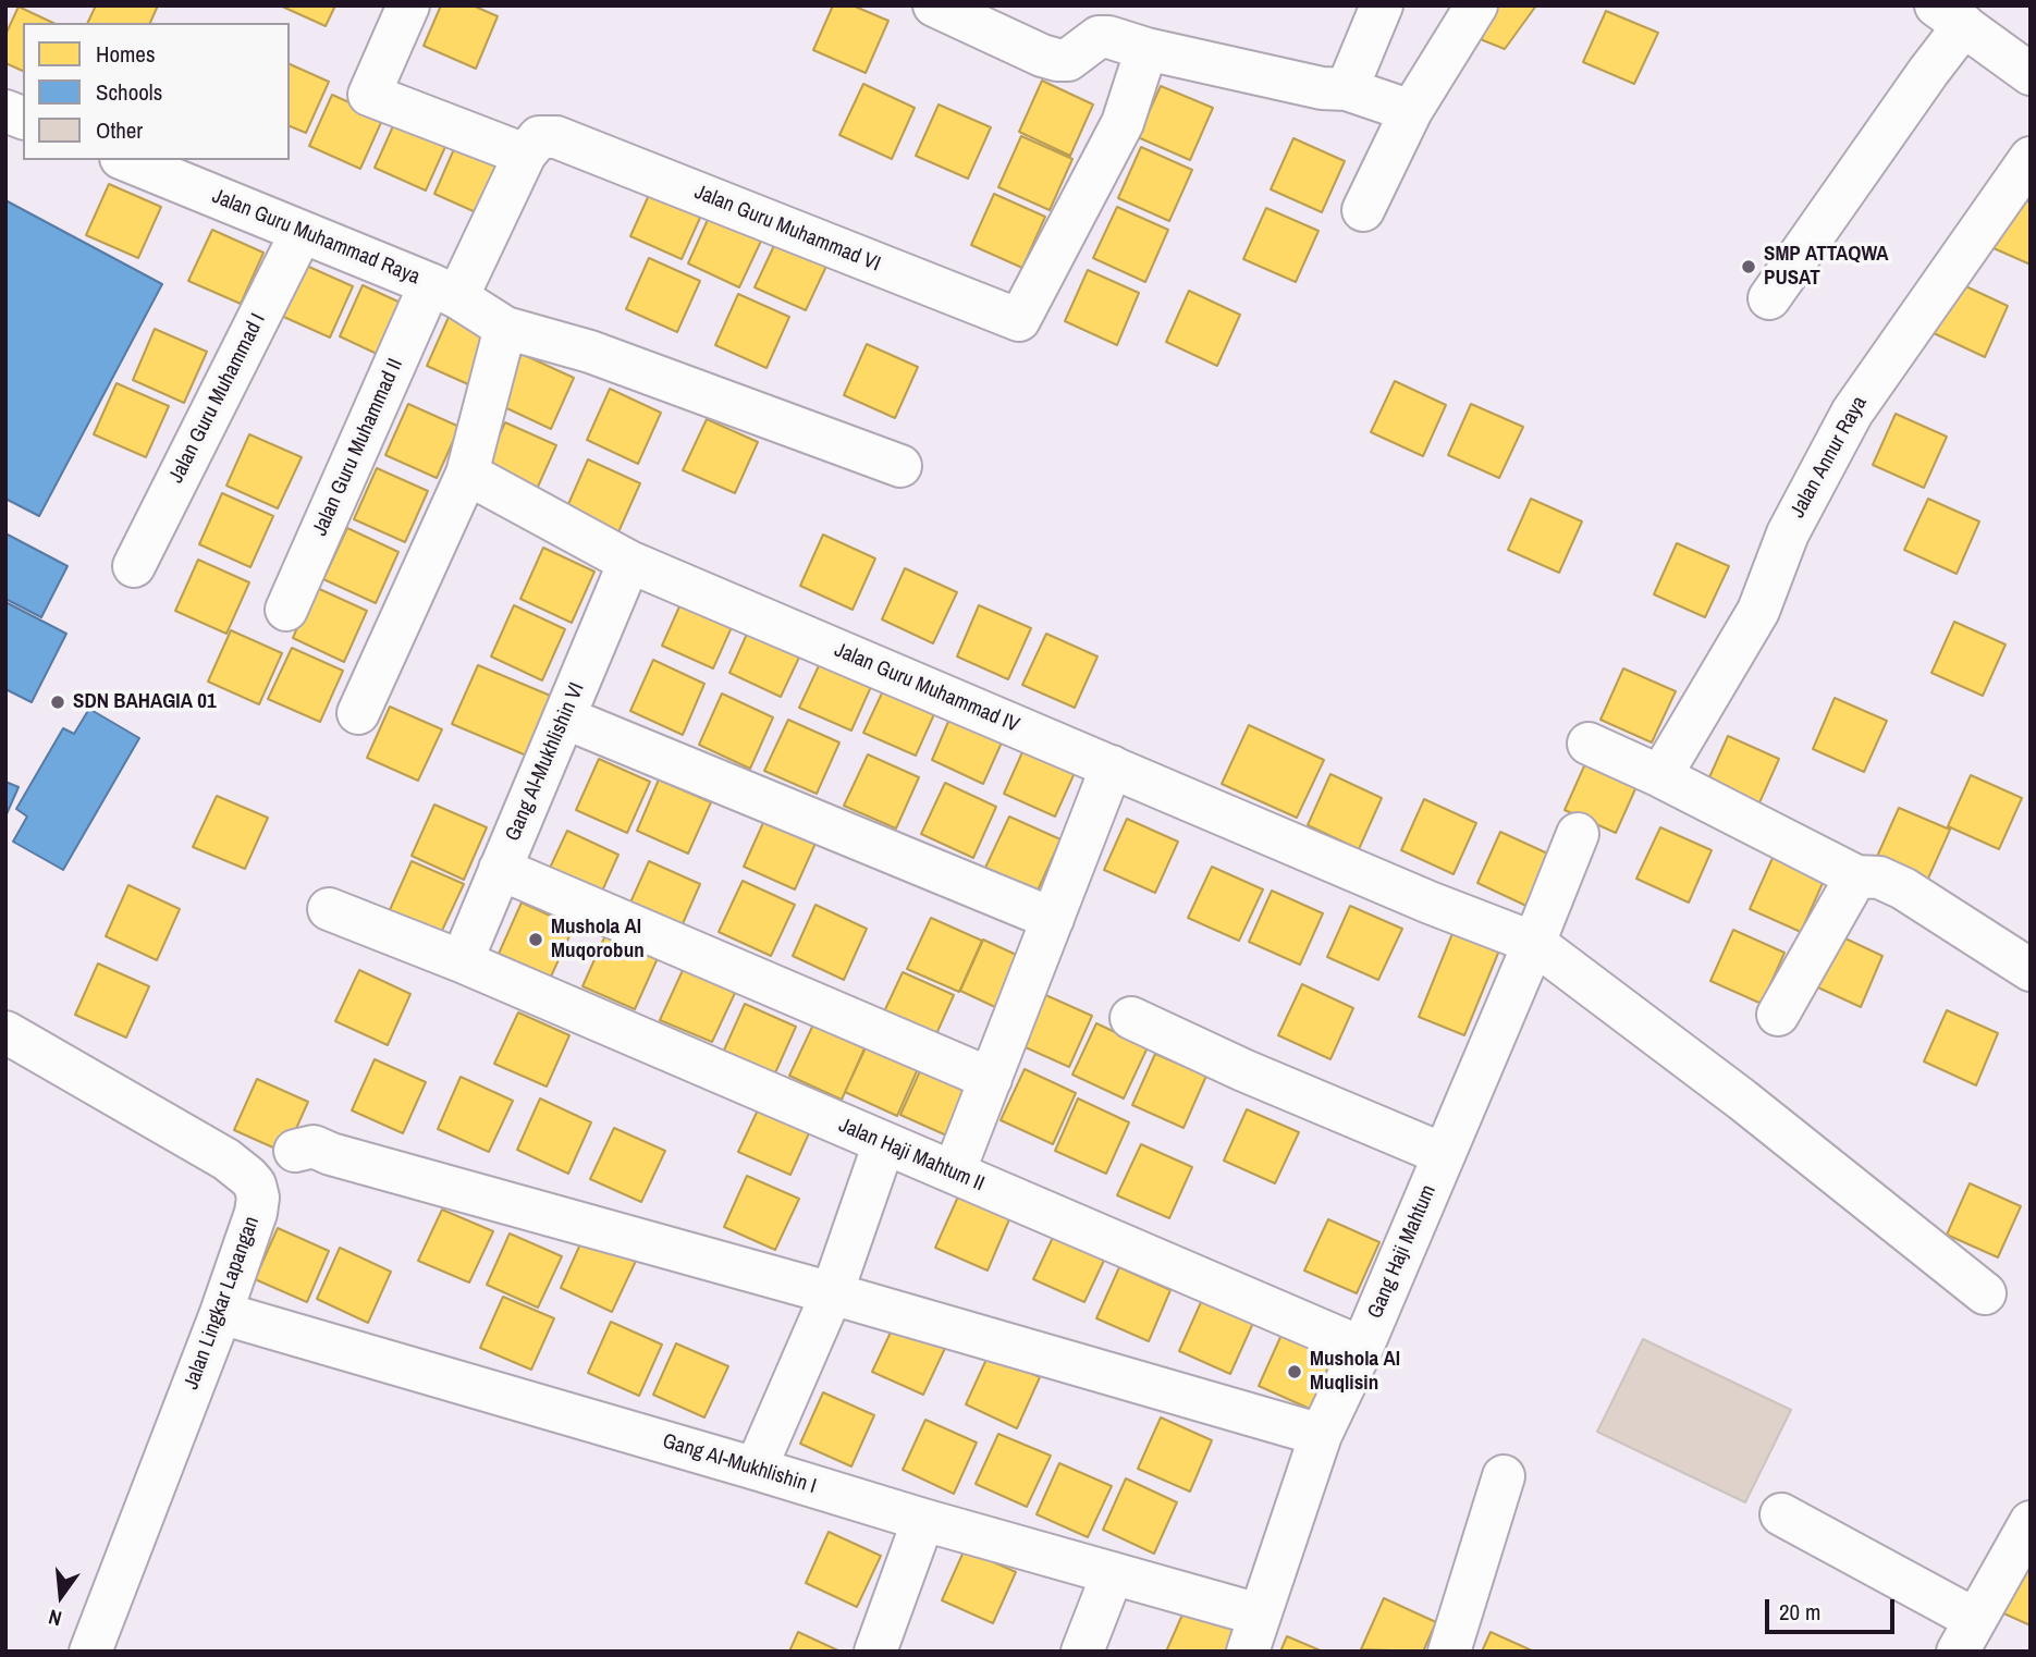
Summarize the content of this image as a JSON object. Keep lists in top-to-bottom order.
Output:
{
  "streets": {
    "street": [
      "Jalan Guru Muhammad VI",
      "Jalan Guru Muhammad Raya",
      "Jalan Guru Muhammad I",
      "Jalan Guru Muhammad II",
      "Jalan Annur Raya",
      "Jalan Guru Muhammad IV",
      "Gang Al-Mukhlishin VI",
      "Jalan Haji Mahtum II",
      "Gang Haji Mahtum",
      "Jalan Lingkar Lapangan",
      "Gang AI-Mukhlishin I"
    ]
  },
  "crossings": [
    ["Jalan Guru Muhammad VI", "Jalan Guru Muhammad II"],
    ["Jalan Guru Muhammad Raya", "Jalan Guru Muhammad I"],
    ["Jalan Guru Muhammad Raya", "Jalan Guru Muhammad II"],
    ["Jalan Guru Muhammad IV", "Gang Al-Mukhlishin VI"],
    ["Jalan Guru Muhammad IV", "Gang Haji Mahtum"],
    ["Gang Al-Mukhlishin VI", "Jalan Haji Mahtum II"],
    ["Jalan Haji Mahtum II", "Gang Haji Mahtum"],
    ["Gang Haji Mahtum", "Gang AI-Mukhlishin I"],
    ["Jalan Lingkar Lapangan", "Gang AI-Mukhlishin I"]
  ],
  "places": [
    "SMP ATTAQWA PUSAT",
    "SDN BAHAGIA 01",
    "Mushola Al Muqorobun",
    "Mushola Al Muqlisin"
  ],
  "legend": ["Homes", "Schools", "Other"],
  "scale_bar": "20 m",
  "north": "bottom"
}
